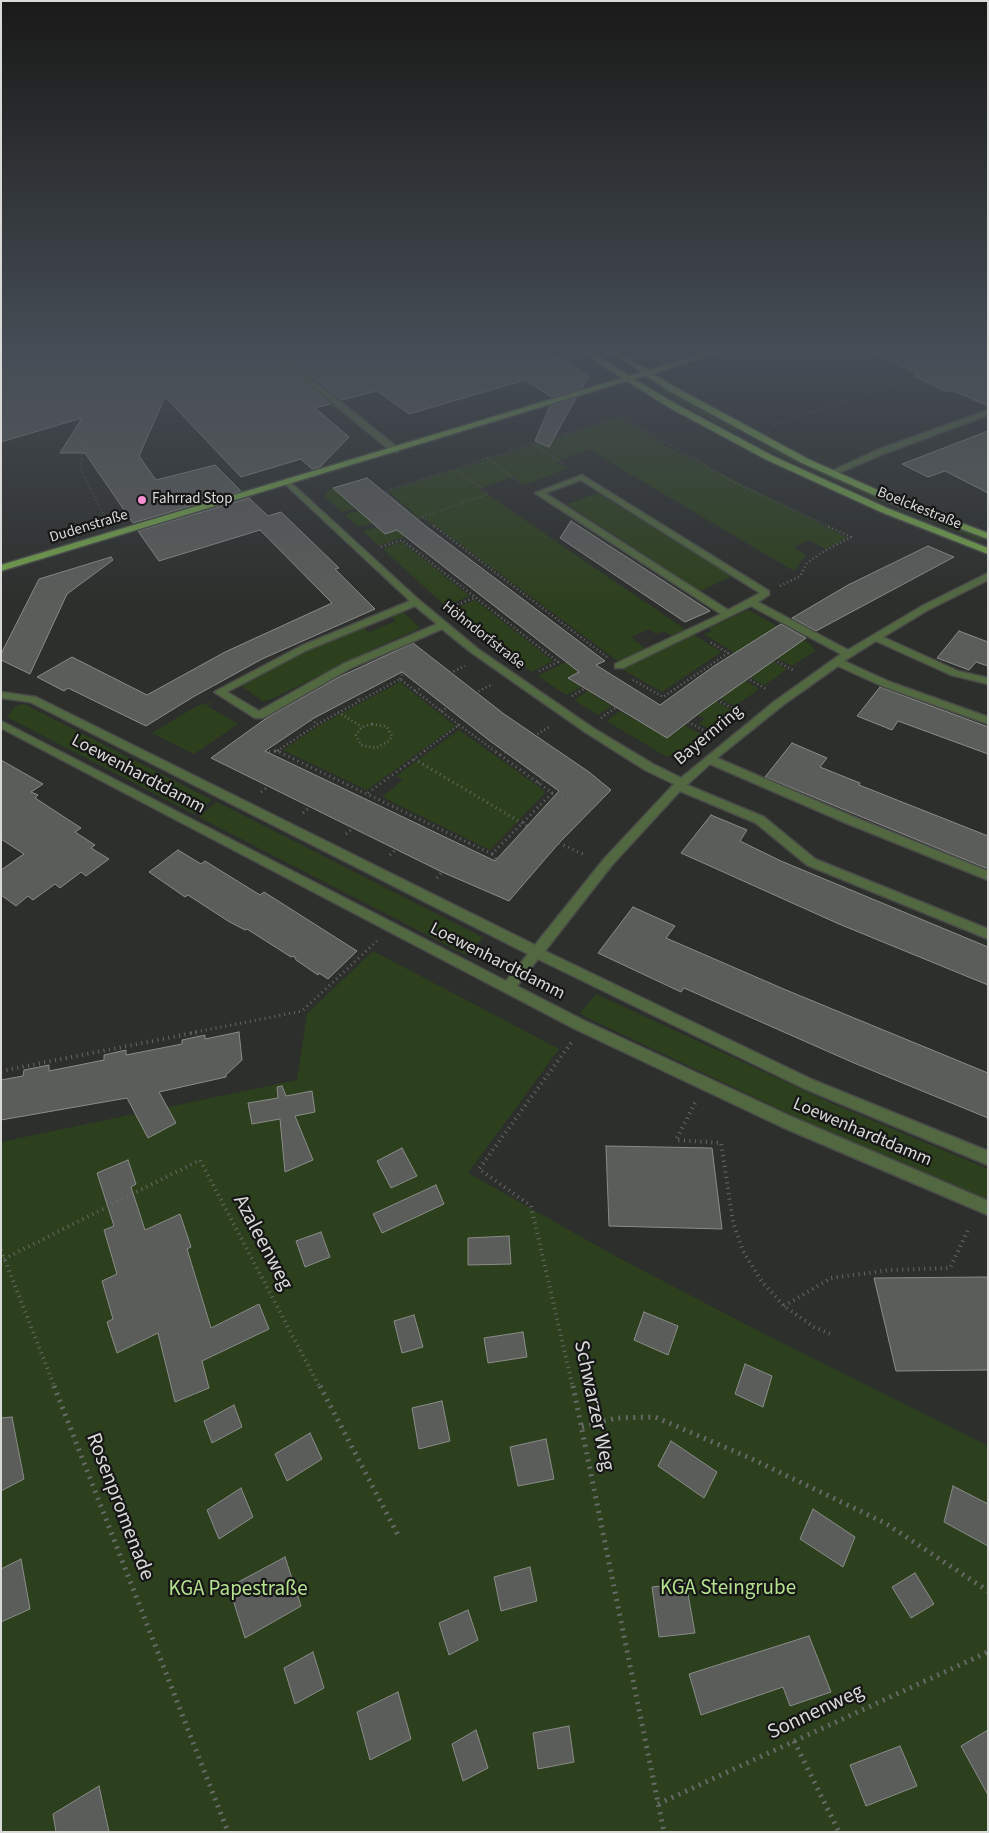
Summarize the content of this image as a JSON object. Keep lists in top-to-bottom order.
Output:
{
  "streets": {
    "main road": ["Boelckestraße", "Dudenstraße"],
    "street": ["Höhndorfstraße", "Bayernring", "Loewenhardtdamm"],
    "path": [
      "Azaleenweg",
      "Schwarzer Weg",
      "Rosenpromenade",
      "Sonnenweg"
    ]
  },
  "crossings": [
    ["Dudenstraße", "Höhndorfstraße"],
    ["Höhndorfstraße", "Bayernring"],
    ["Bayernring", "Loewenhardtdamm"],
    ["Azaleenweg", "Rosenpromenade"],
    ["Schwarzer Weg", "Sonnenweg"]
  ],
  "parks": ["KGA Steingrube", "KGA Papestraße"],
  "places": ["Fahrrad Stop"]
}
